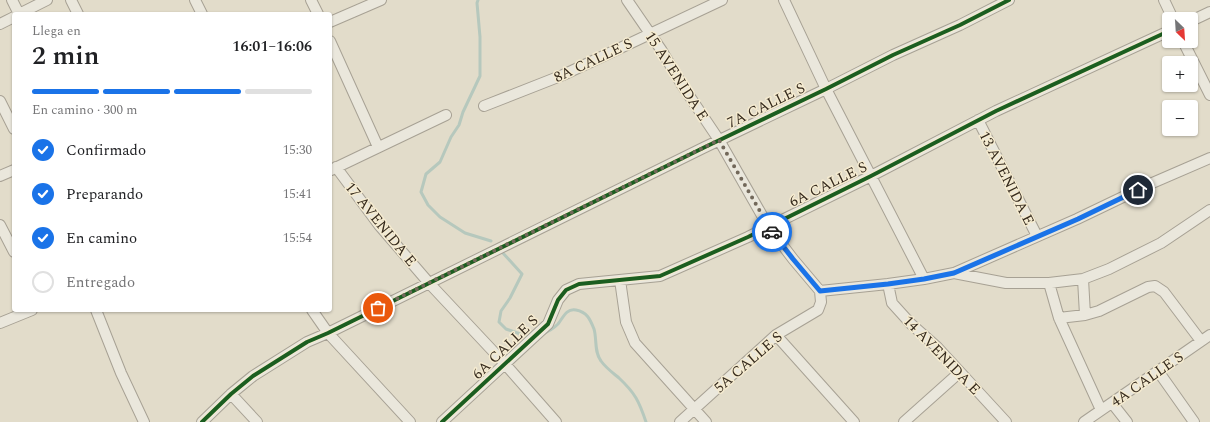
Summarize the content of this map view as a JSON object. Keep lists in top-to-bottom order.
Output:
{
  "streets": {
    "street": [
      "8A CALLE S",
      "15 AVENIDA E",
      "7A CALLE S",
      "13 AVENIDA E",
      "6A CALLE S",
      "17 AVENIDA E",
      "14 AVENIDA E",
      "5A CALLE S",
      "4A CALLE S"
    ]
  },
  "crossings": [
    ["8A CALLE S", "15 AVENIDA E"],
    ["15 AVENIDA E", "7A CALLE S"],
    ["15 AVENIDA E", "6A CALLE S"],
    ["15 AVENIDA E", "5A CALLE S"],
    ["7A CALLE S", "17 AVENIDA E"],
    ["13 AVENIDA E", "6A CALLE S"],
    ["6A CALLE S", "17 AVENIDA E"]
  ],
  "north": "bottom right",
  "page": {
    "map_buttons": ["+", "−"],
    "heading": ["2 min", "Llega en", "16:01–16:06"],
    "bar": "En camino · 300 m",
    "list": [
      ["Confirmado", "15:30"],
      ["Preparando", "15:41"],
      ["En camino", "15:54"],
      "Entregado"
    ]
  }
}
